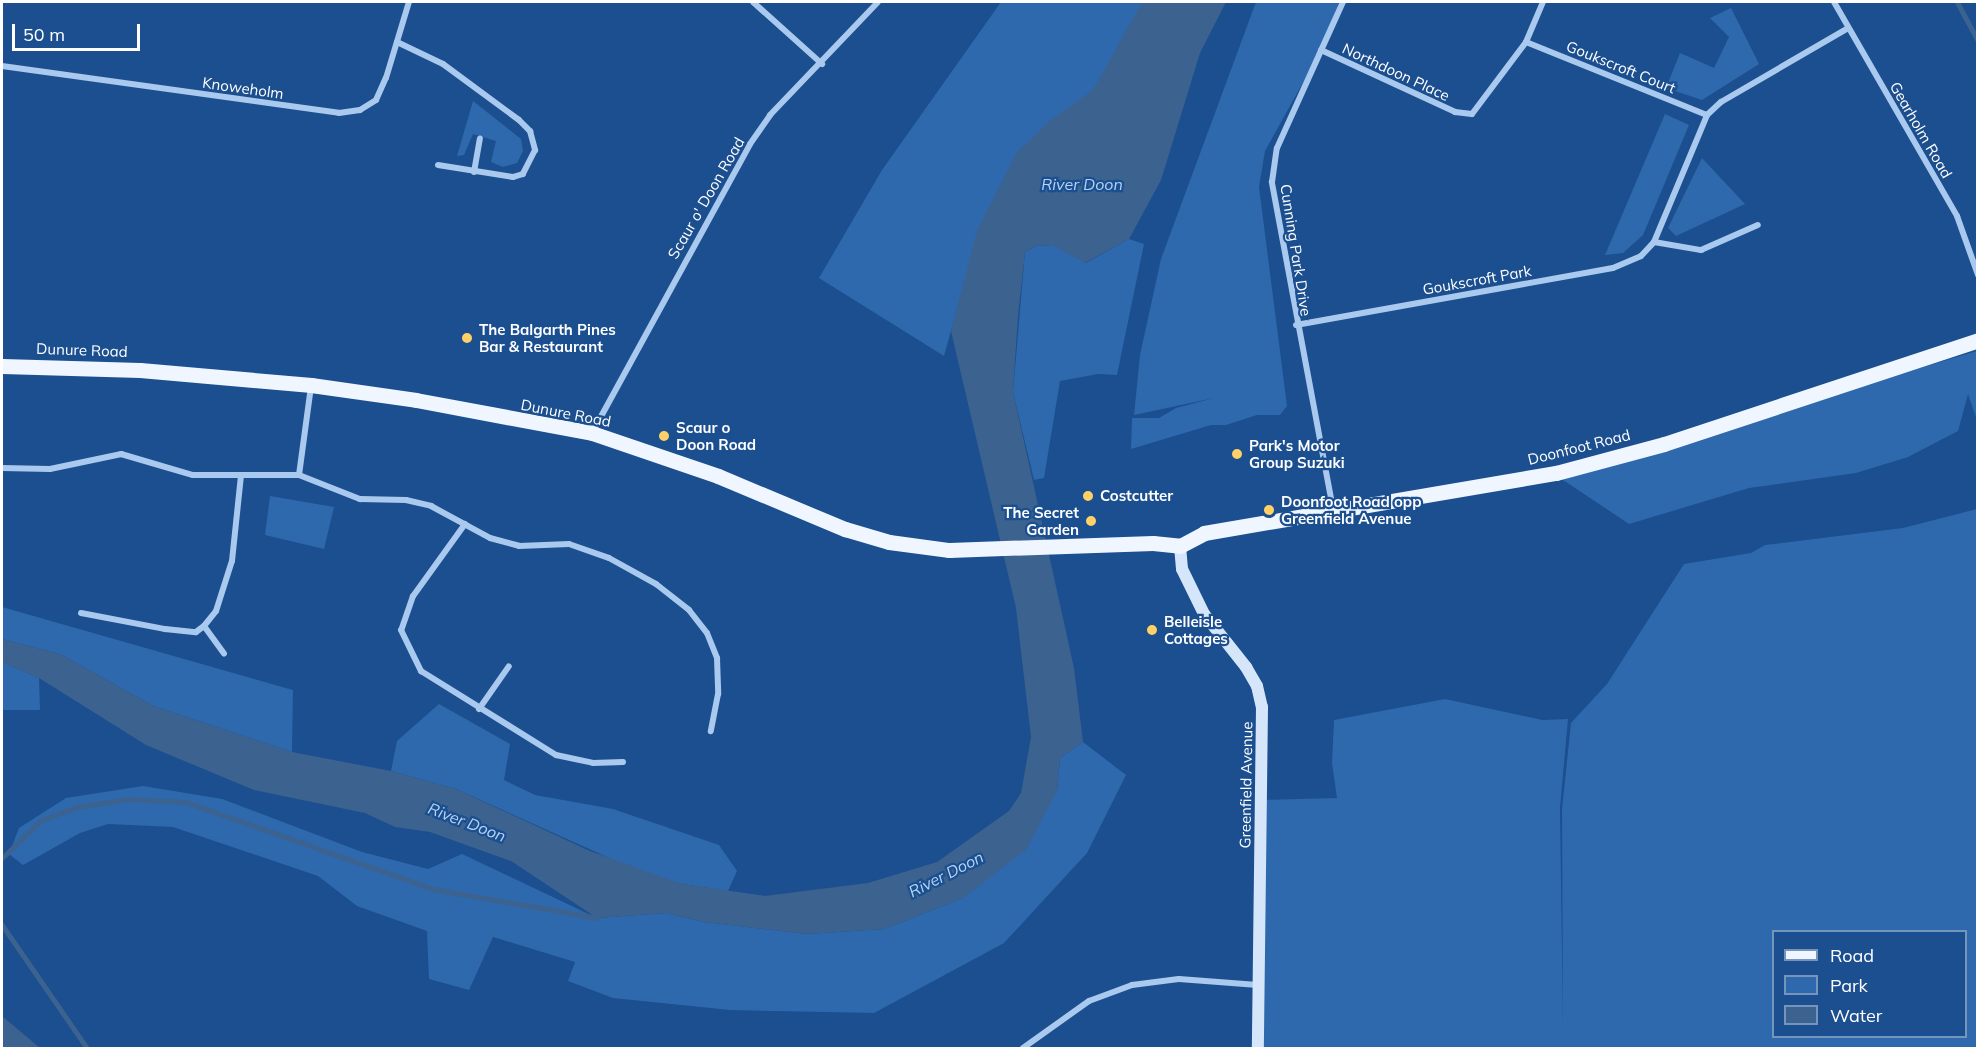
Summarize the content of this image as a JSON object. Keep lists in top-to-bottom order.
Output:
{
  "streets": {
    "main road": ["Dunure Road", "Doonfoot Road"],
    "street": [
      "Goukscroft Court",
      "Northdoon Place",
      "Knoweholm",
      "Gearholm Road",
      "Scaur o' Doon Road",
      "Cunning Park Drive",
      "Goukscroft Park",
      "Greenfield Avenue"
    ]
  },
  "crossings": [
    ["Goukscroft Court", "Northdoon Place"],
    ["Goukscroft Court", "Goukscroft Park"],
    ["Northdoon Place", "Cunning Park Drive"],
    ["Gearholm Road", "Goukscroft Park"],
    ["Scaur o' Doon Road", "Dunure Road"],
    ["Cunning Park Drive", "Goukscroft Park"],
    ["Cunning Park Drive", "Doonfoot Road"],
    ["Dunure Road", "Doonfoot Road"],
    ["Dunure Road", "Greenfield Avenue"],
    ["Doonfoot Road", "Greenfield Avenue"]
  ],
  "water": ["River Doon"],
  "places": [
    "The Balgarth Pines Bar & Restaurant",
    "Scaur o Doon Road",
    "Park's Motor Group Suzuki",
    "Costcutter",
    "Doonfoot Road opp Greenfield Avenue",
    "The Secret Garden",
    "Belleisle Cottages"
  ],
  "legend": ["Road", "Park", "Water"],
  "scale_bar": "50 m"
}
